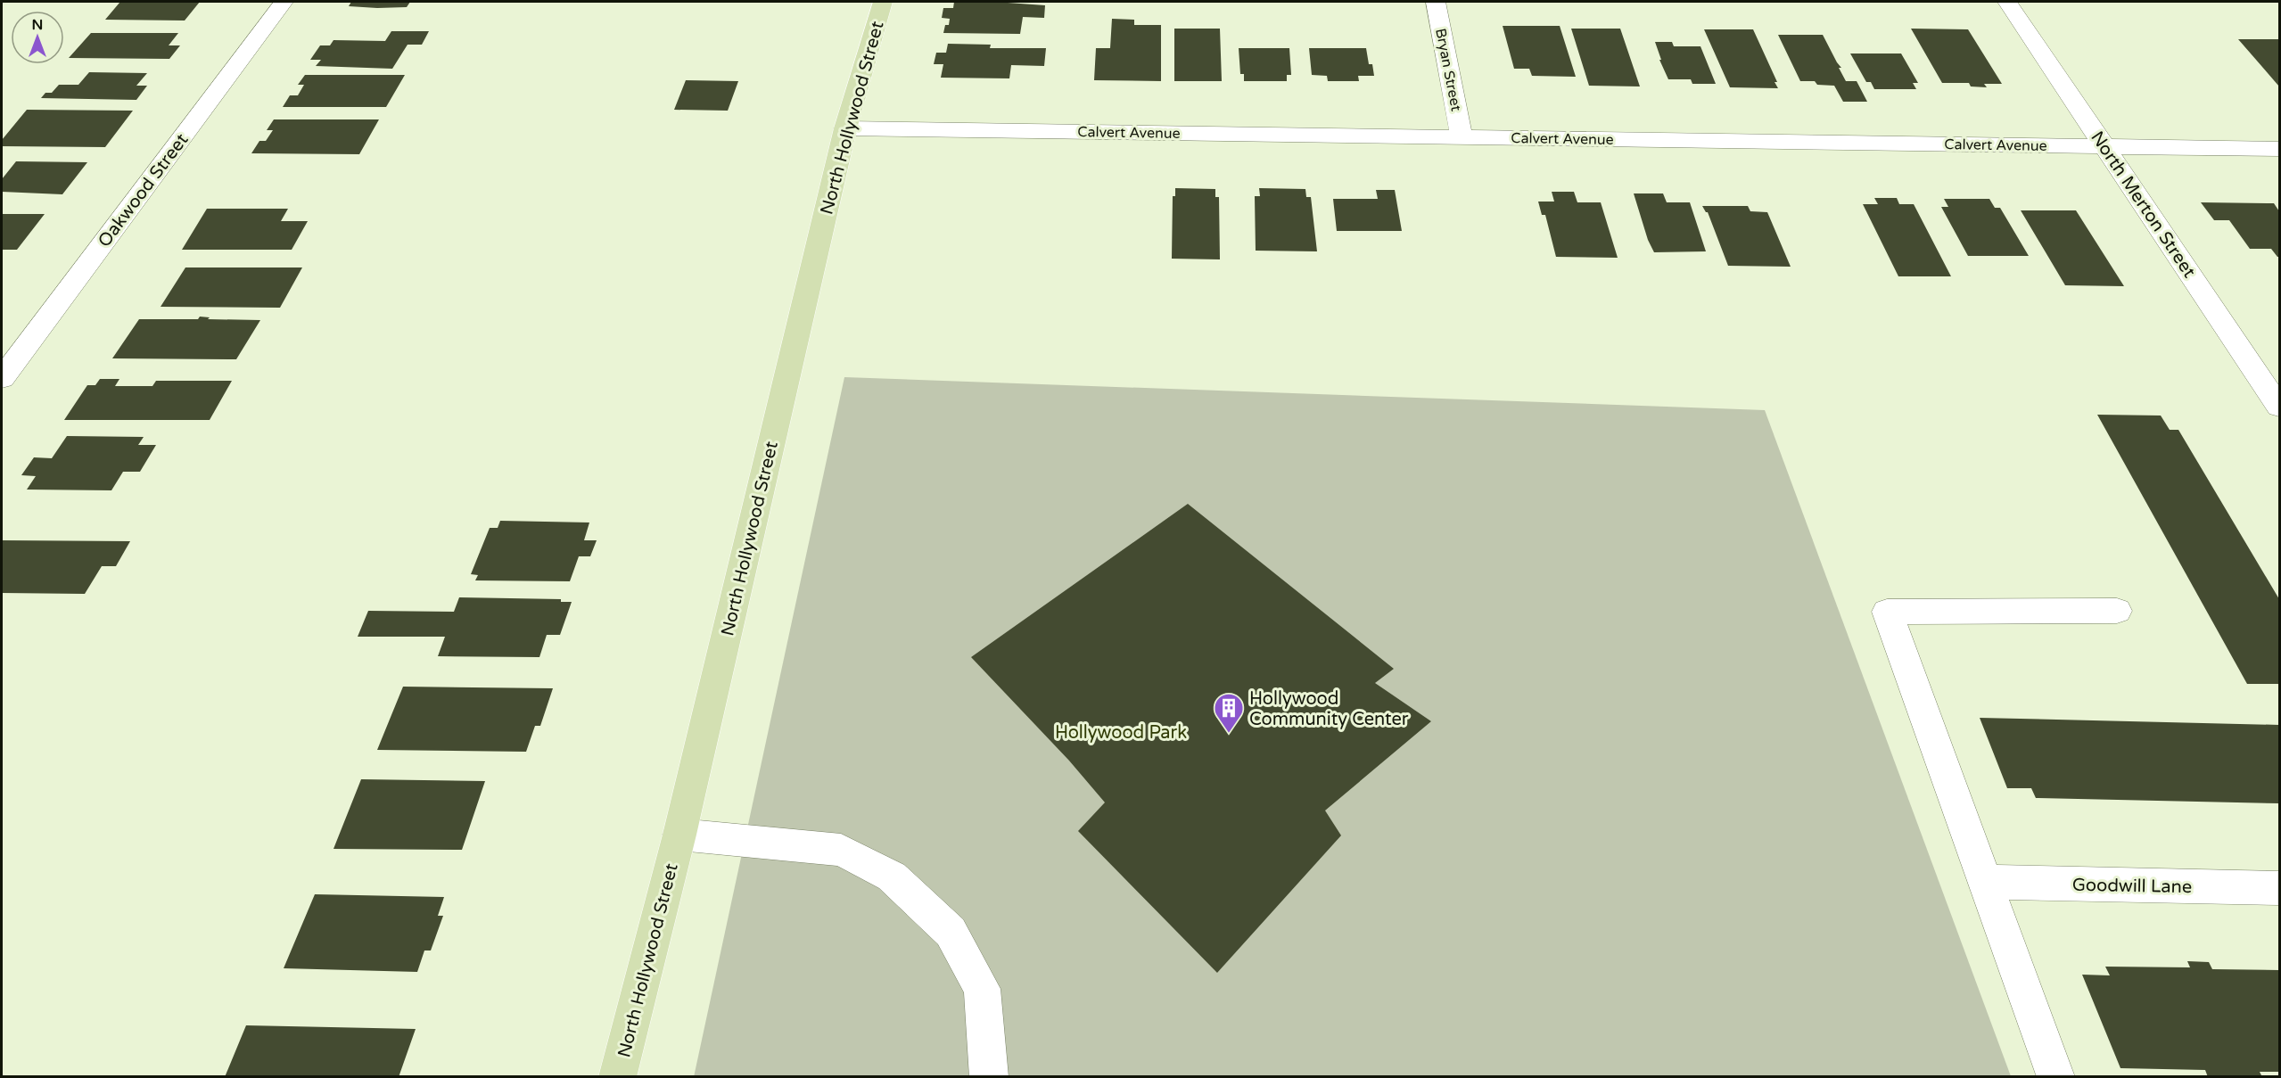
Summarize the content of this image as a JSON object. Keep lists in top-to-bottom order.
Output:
{
  "streets": {
    "main road": ["North Hollywood Street"],
    "street": [
      "Bryan Street",
      "Calvert Avenue",
      "Oakwood Street",
      "North Merton Street",
      "Goodwill Lane"
    ]
  },
  "crossings": [
    ["Bryan Street", "Calvert Avenue"],
    ["North Hollywood Street", "Calvert Avenue"],
    ["Calvert Avenue", "North Merton Street"]
  ],
  "parks": ["Hollywood Park"],
  "places": {
    "building": ["Hollywood Community Center"]
  },
  "north": "top"
}
